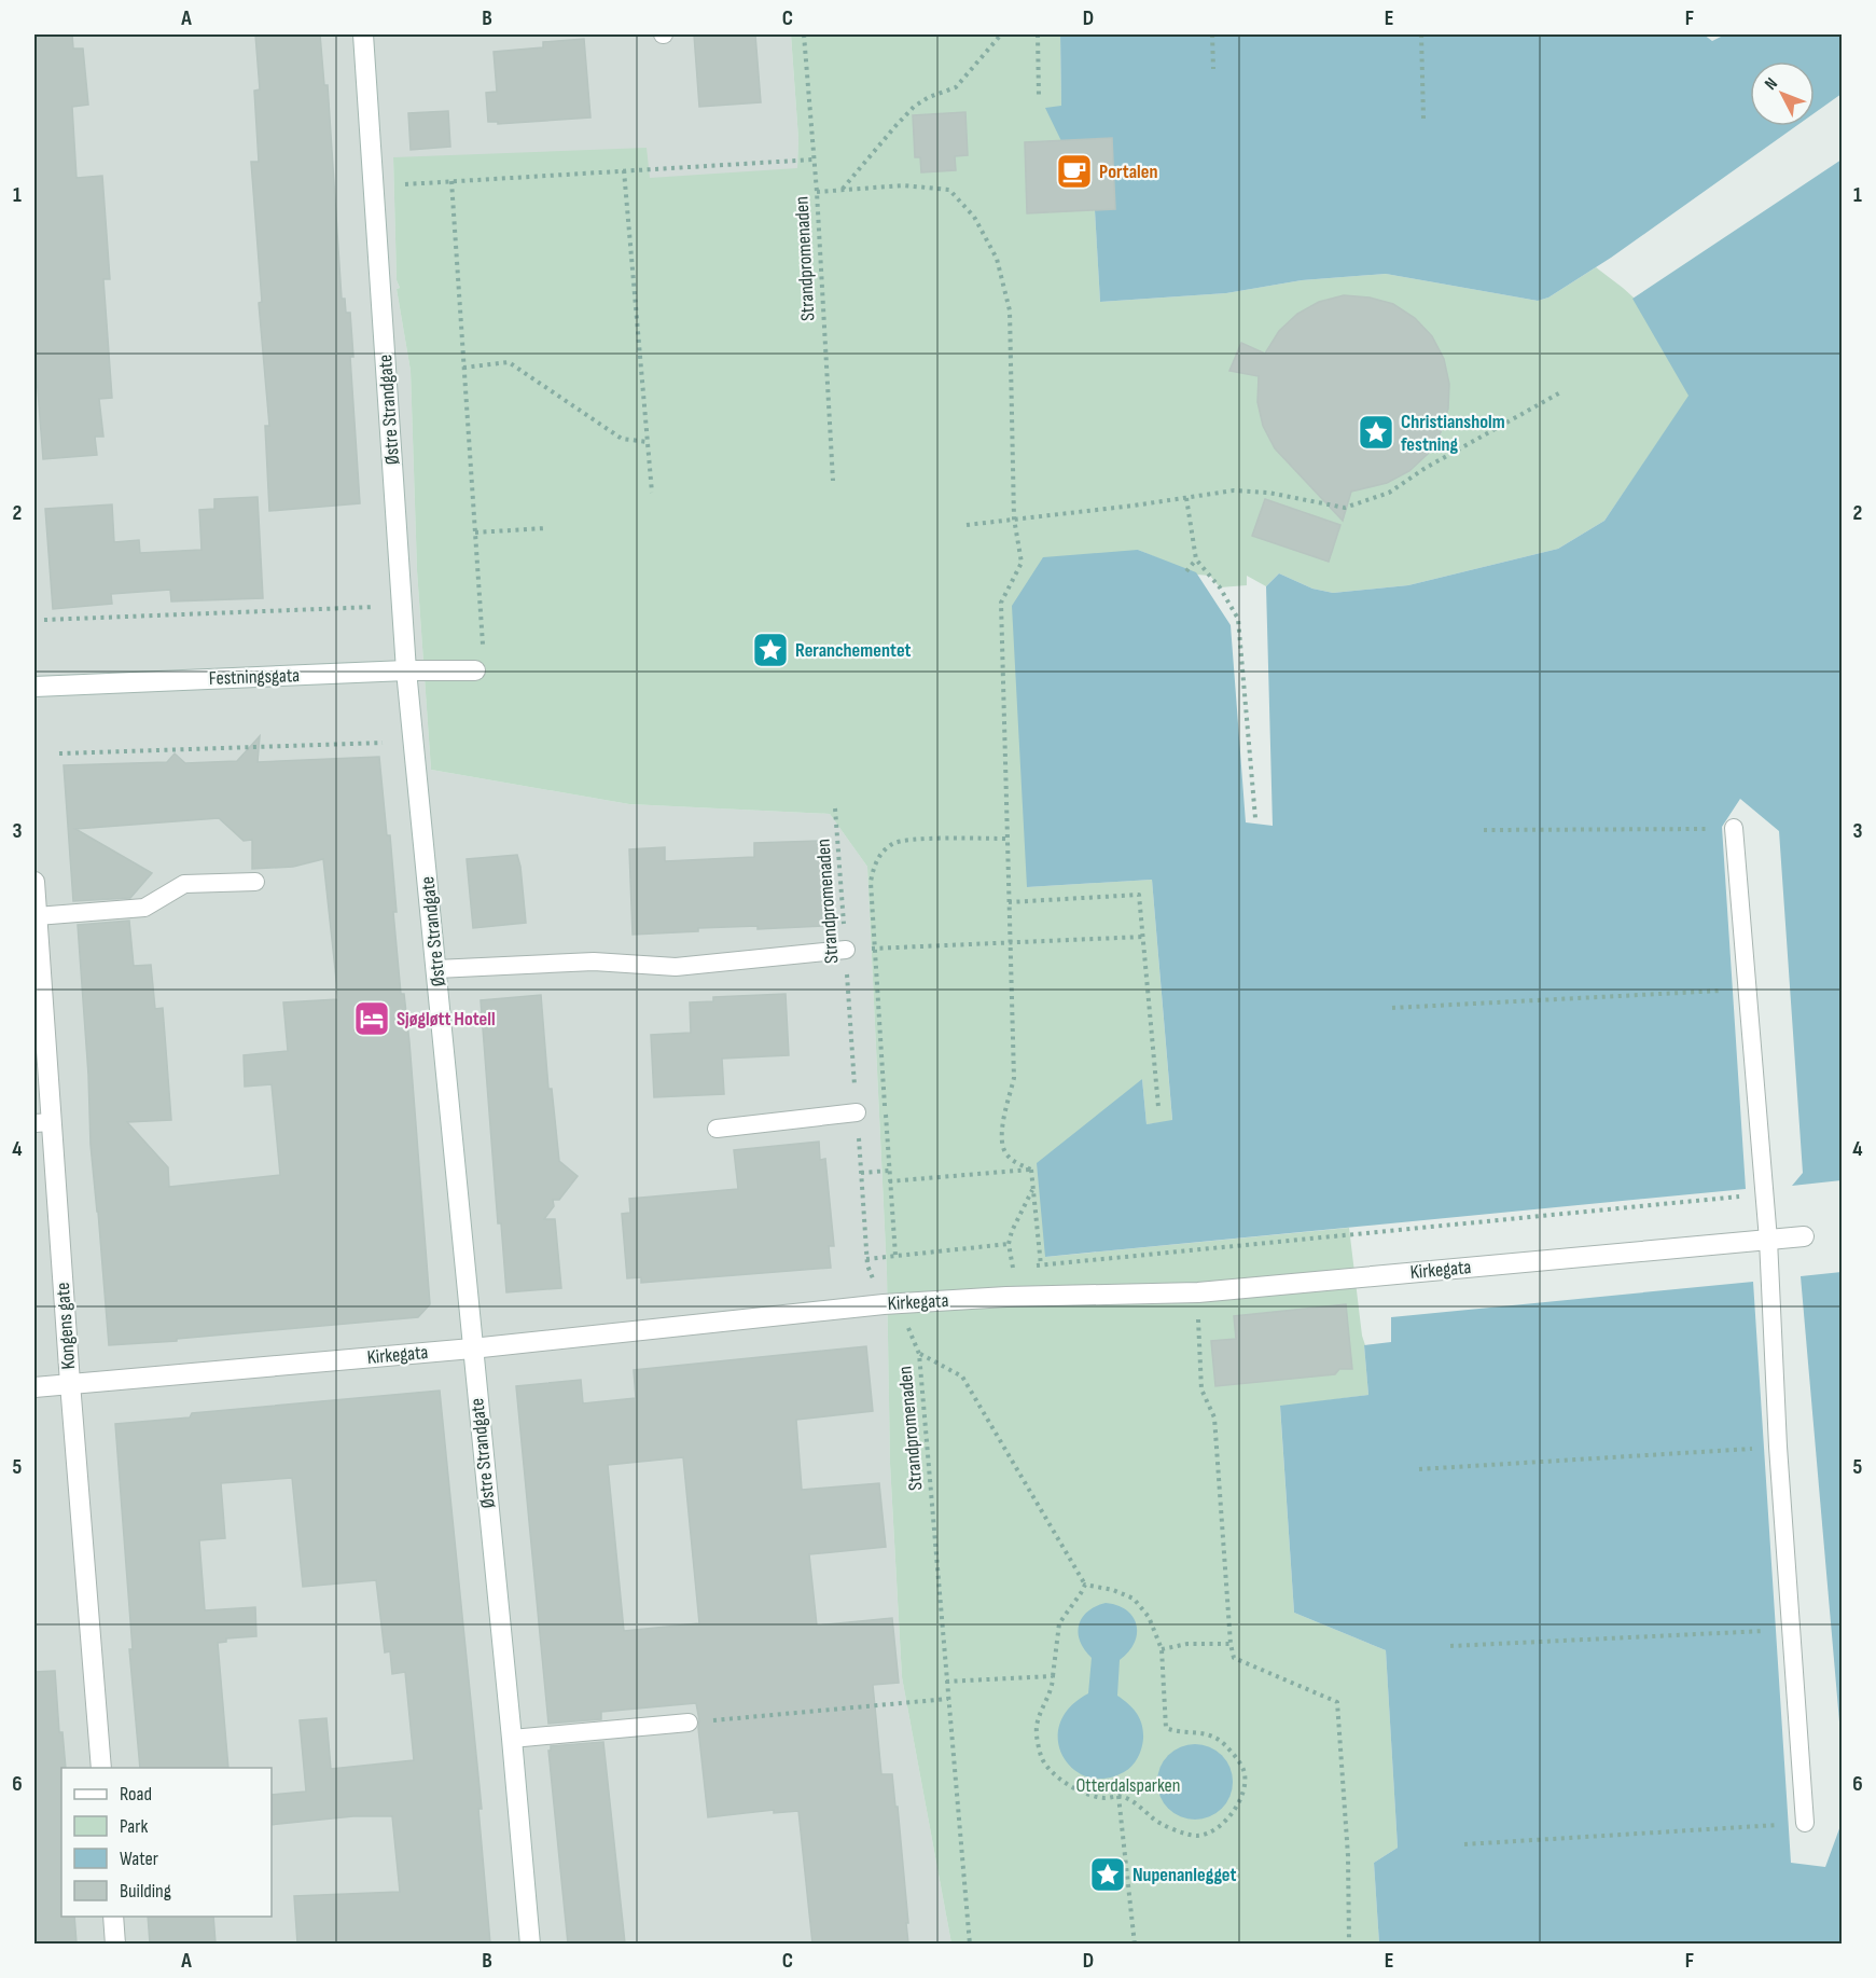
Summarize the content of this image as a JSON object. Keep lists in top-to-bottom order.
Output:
{
  "streets": {
    "street": [
      "Østre Strandgate",
      "Festningsgata",
      "Kirkegata",
      "Kongens gate"
    ],
    "path": ["Strandpromenaden"]
  },
  "crossings": [
    ["Strandpromenaden", "Kirkegata"],
    ["Østre Strandgate", "Festningsgata"],
    ["Østre Strandgate", "Kirkegata"],
    ["Kirkegata", "Kongens gate"]
  ],
  "parks": ["Otterdalsparken"],
  "places": {
    "cafe": ["Portalen"],
    "place": ["Christiansholm festning", "Reranchementet", "Nupenanlegget"],
    "hotel": ["Sjøgløtt Hotell"]
  },
  "legend": [
    "Road",
    "Park",
    "Water",
    "Building"
  ],
  "north": "top left",
  "grid": {
    "columns": [
      "A",
      "B",
      "C",
      "D",
      "E",
      "F"
    ],
    "rows": [
      "1",
      "2",
      "3",
      "4",
      "5",
      "6"
    ]
  }
}
